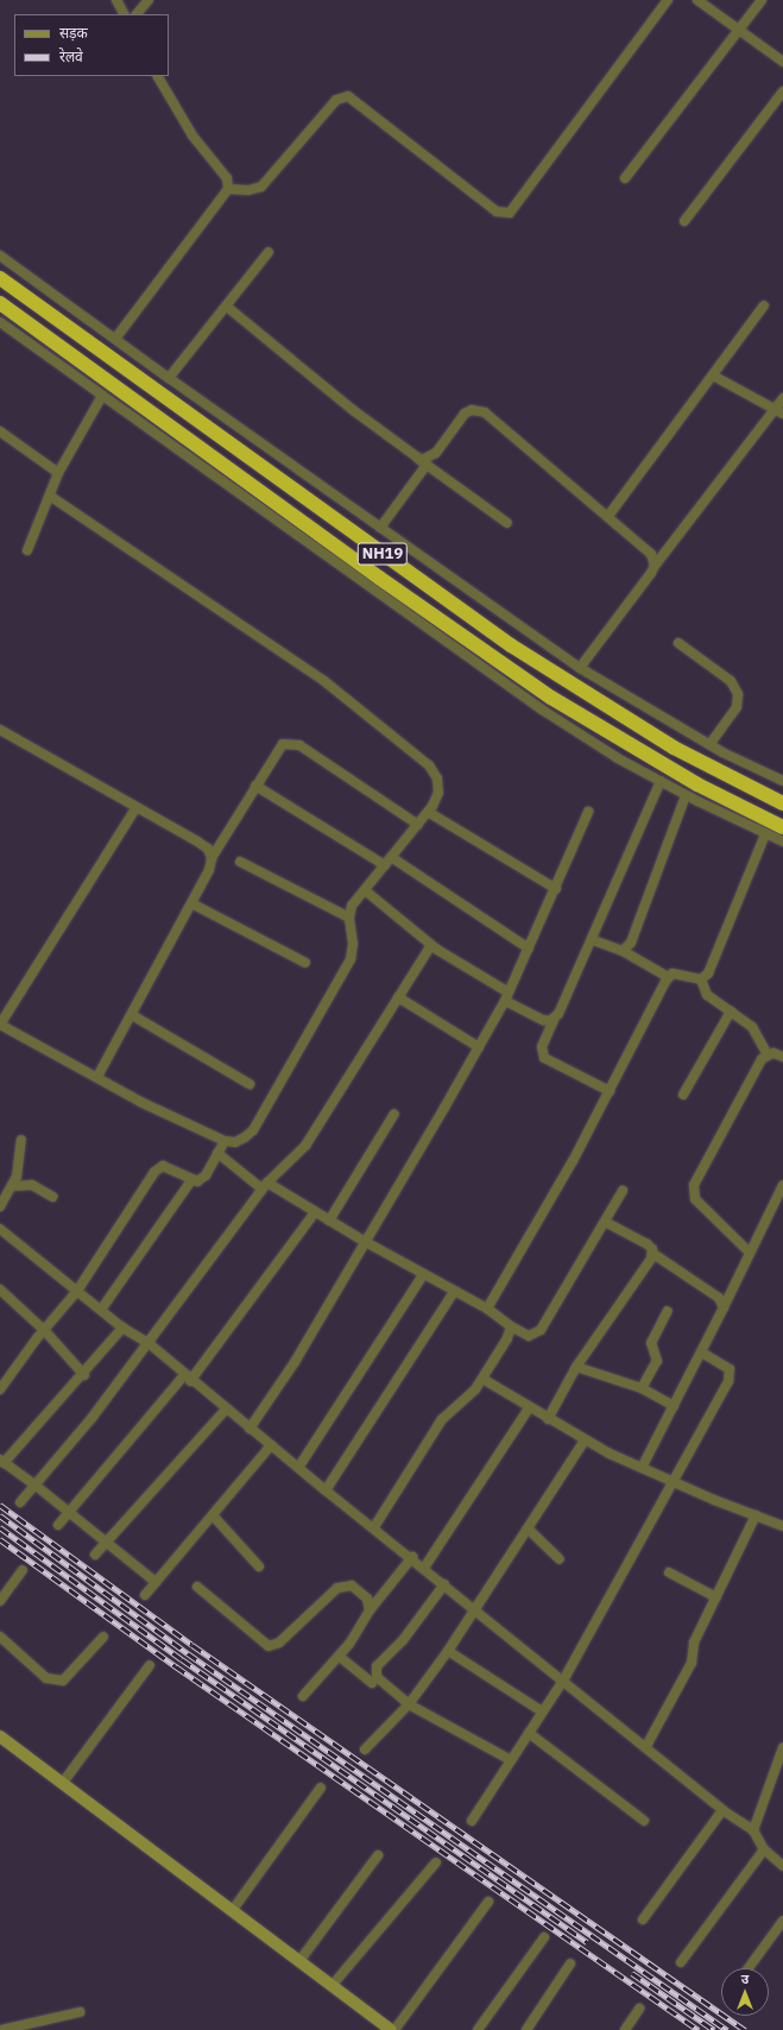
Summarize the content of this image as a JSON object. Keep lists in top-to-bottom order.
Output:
{
  "streets": {
    "highway": ["NH19"]
  },
  "legend": ["सड़क", "रेलवे"],
  "north": "top"
}
